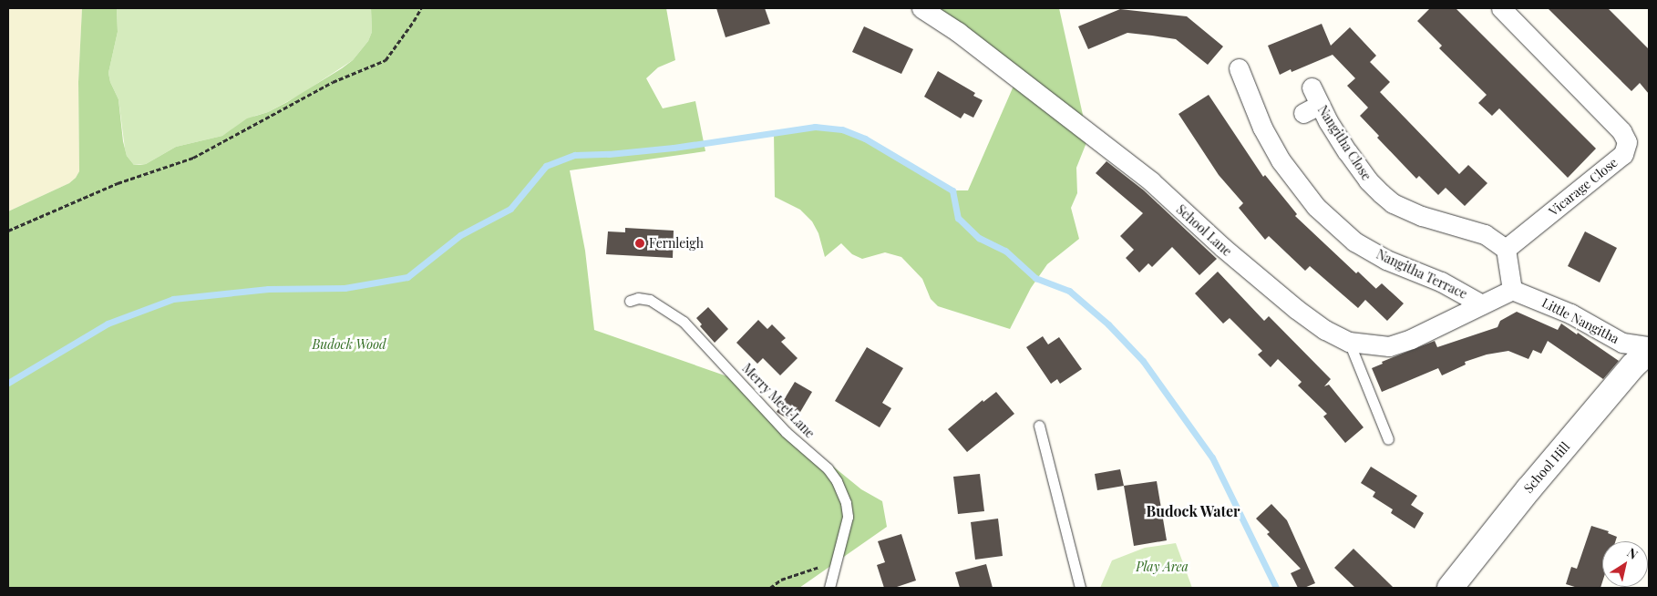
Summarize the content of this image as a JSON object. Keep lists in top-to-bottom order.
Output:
{
  "streets": {
    "street": [
      "Nangitha Close",
      "Vicarage Close",
      "School Lane",
      "Nangitha Terrace",
      "Little Nangitha",
      "School Hill"
    ],
    "lane": ["Merry Meet Lane"]
  },
  "crossings": [
    ["Nangitha Close", "Vicarage Close"],
    ["School Lane", "Nangitha Terrace"],
    ["School Lane", "Little Nangitha"]
  ],
  "districts": ["Budock Water"],
  "parks": ["Budock Wood", "Play Area"],
  "places": ["Fernleigh"],
  "north": "top right"
}
